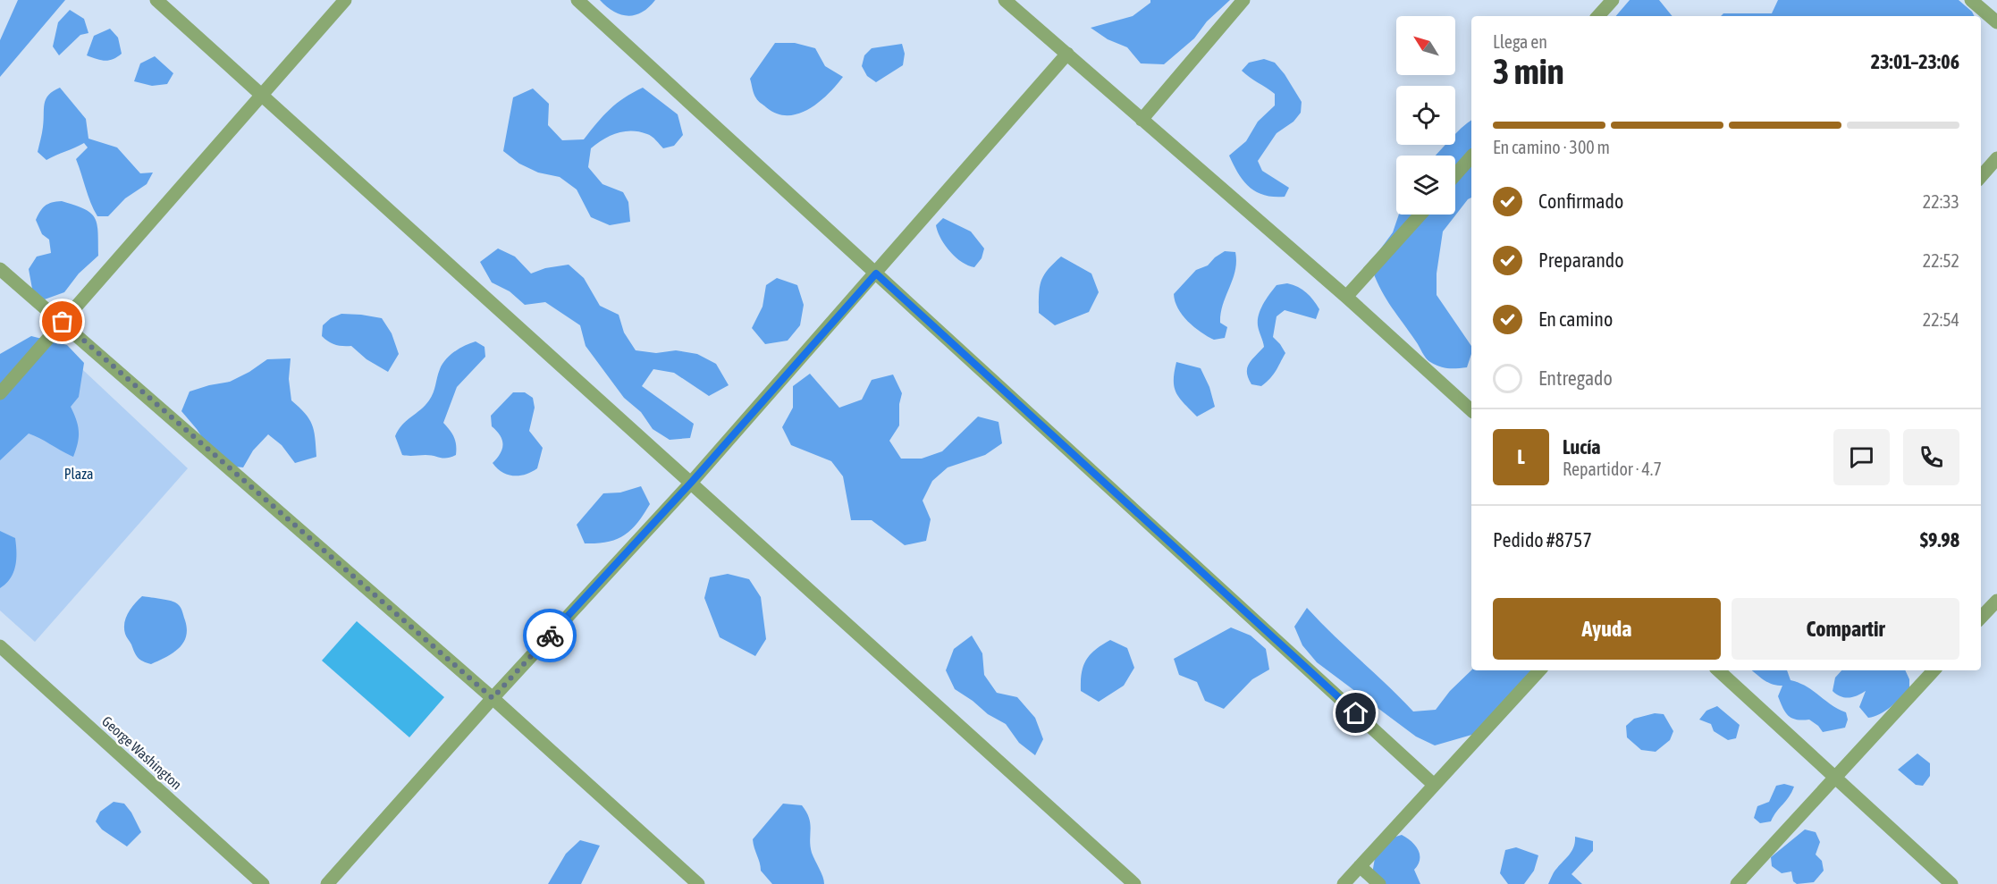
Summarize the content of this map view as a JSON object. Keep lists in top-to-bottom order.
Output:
{
  "streets": {
    "street": ["George Washington"]
  },
  "parks": ["Plaza"],
  "north": "top left",
  "page": {
    "heading": ["3 min", "Llega en", "23:01–23:06"],
    "panel": [
      "Lucía",
      "Repartidor · 4.7",
      "Pedido #8757",
      "$9.98"
    ],
    "bar": "En camino · 300 m",
    "list": [
      ["Confirmado", "22:33"],
      ["Preparando", "22:52"],
      ["En camino", "22:54"],
      "Entregado"
    ],
    "round": "L",
    "buttons": ["Ayuda", "Compartir"]
  }
}
